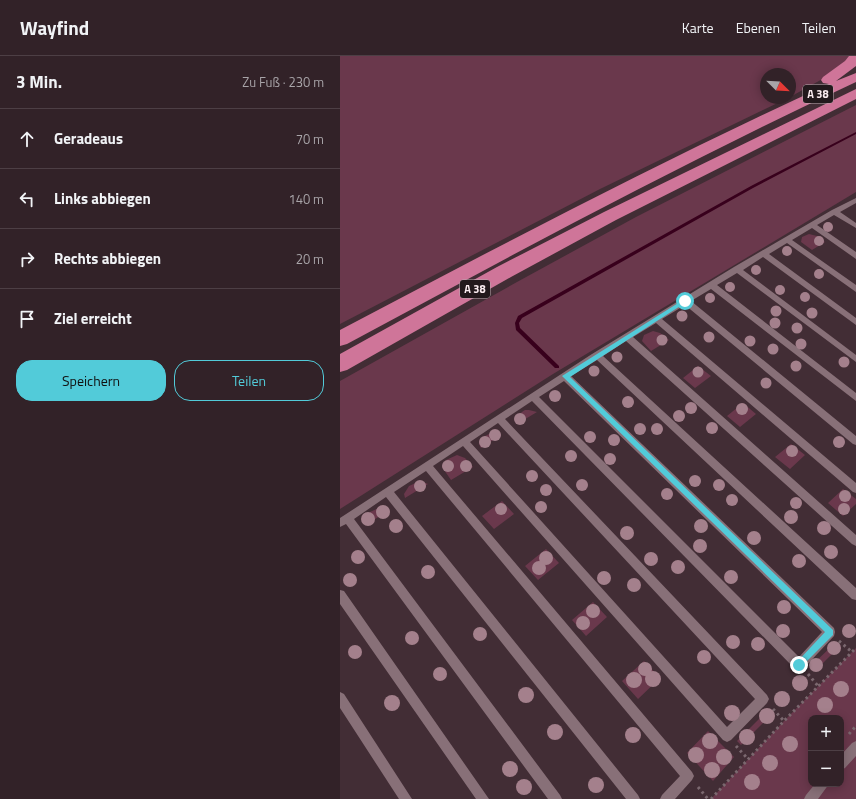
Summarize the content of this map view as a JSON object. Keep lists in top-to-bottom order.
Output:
{
  "streets": {
    "highway": ["A 38"]
  },
  "north": "bottom right",
  "page": {
    "header": "Wayfind",
    "nav": ["Karte", "Ebenen", "Teilen"],
    "heading": ["3 Min.", "Zu Fuß · 230 m"],
    "list": [
      ["Geradeaus", "70 m"],
      ["Links abbiegen", "140 m"],
      ["Rechts abbiegen", "20 m"],
      "Ziel erreicht"
    ],
    "buttons": ["Speichern", "Teilen"],
    "map_buttons": ["+", "−"]
  }
}
